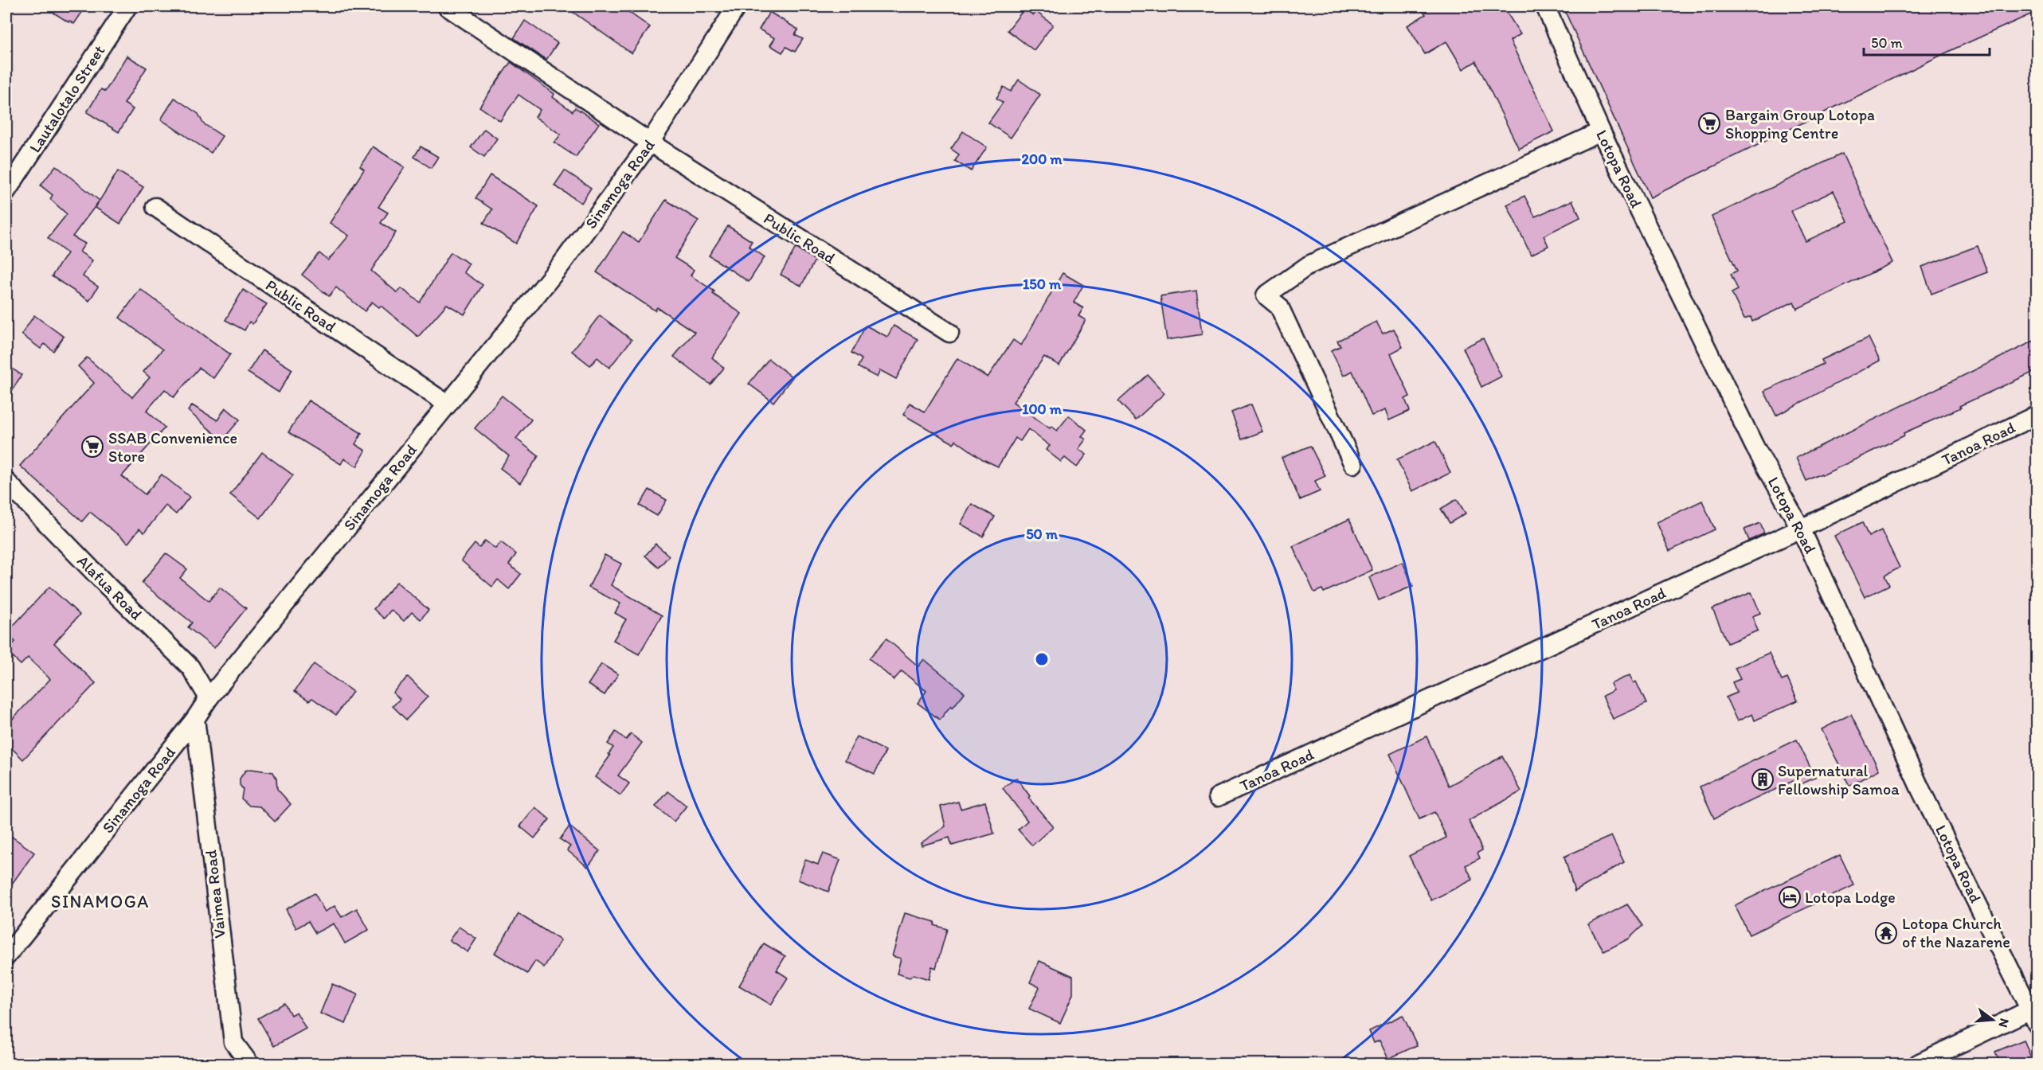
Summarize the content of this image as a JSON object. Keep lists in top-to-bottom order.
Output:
{
  "streets": {
    "street": [
      "Lautalotalo Street",
      "Lotopa Road",
      "Sinamoga Road",
      "Public Road",
      "Tanoa Road",
      "Alafua Road",
      "Vaimea Road"
    ]
  },
  "crossings": [
    ["Lotopa Road", "Tanoa Road"],
    ["Sinamoga Road", "Public Road"],
    ["Sinamoga Road", "Alafua Road"],
    ["Sinamoga Road", "Vaimea Road"]
  ],
  "districts": ["SINAMOGA"],
  "places": {
    "supermarket": ["Bargain Group Lotopa Shopping Centre", "SSAB Convenience Store"],
    "building": ["Supernatural Fellowship Samoa"],
    "hotel": ["Lotopa Lodge"],
    "temple": ["Lotopa Church of the Nazarene"]
  },
  "scale_bar": "50 m",
  "north": "right",
  "rings": [
    "200 m",
    "150 m",
    "100 m",
    "50 m"
  ]
}
